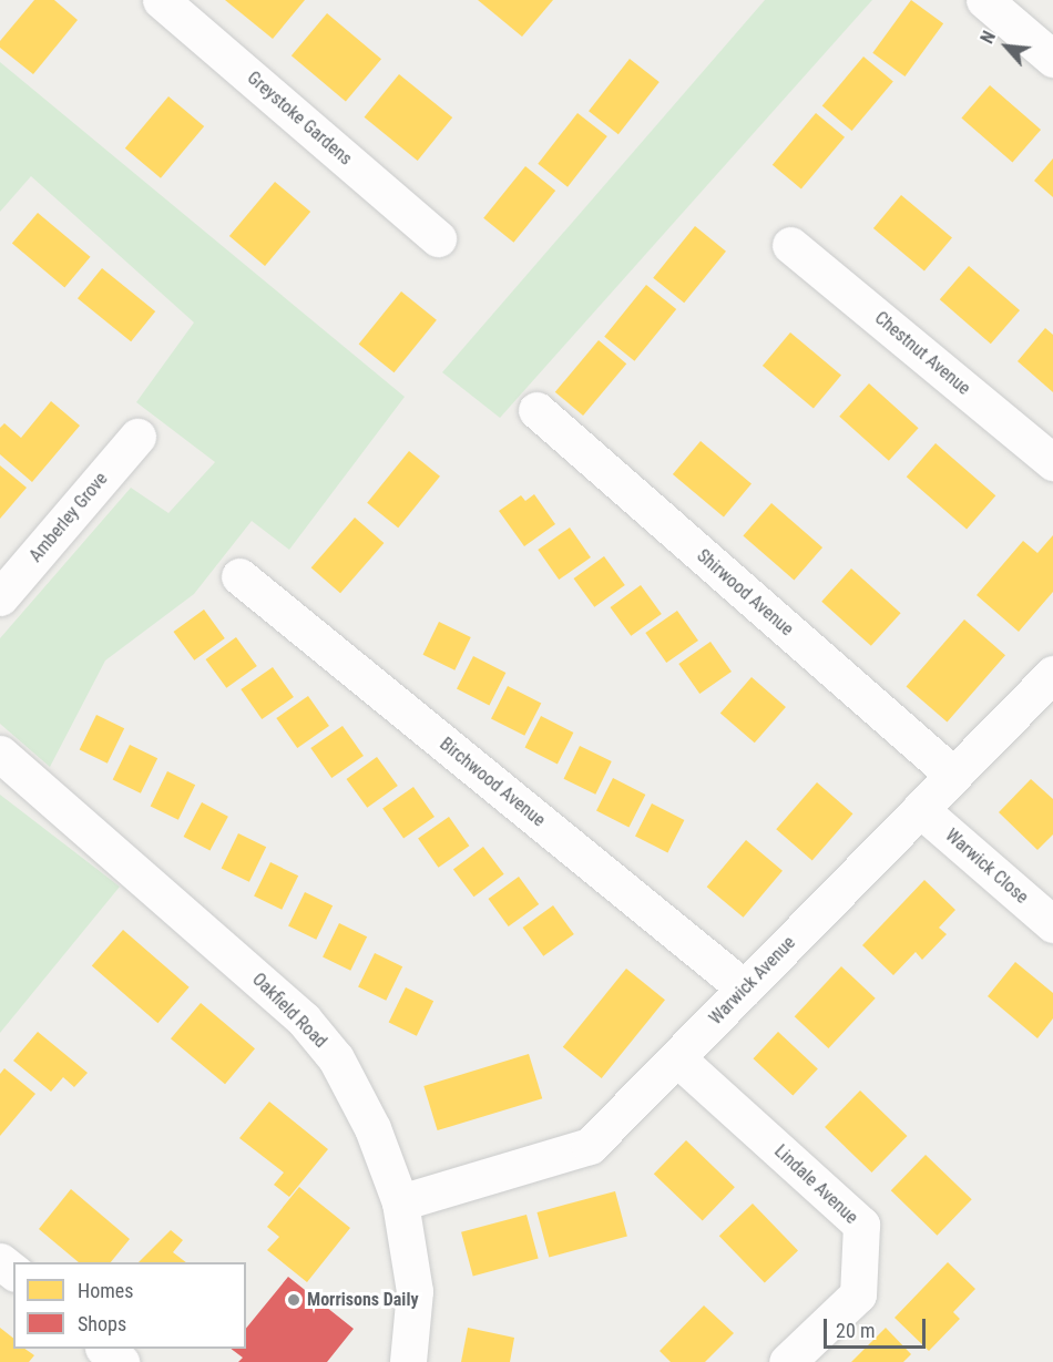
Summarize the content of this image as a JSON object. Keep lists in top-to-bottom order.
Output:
{
  "streets": {
    "street": [
      "Greystoke Gardens",
      "Chestnut Avenue",
      "Amberley Grove",
      "Shirwood Avenue",
      "Birchwood Avenue",
      "Warwick Close",
      "Warwick Avenue",
      "Oakfield Road",
      "Lindale Avenue"
    ]
  },
  "crossings": [
    ["Shirwood Avenue", "Warwick Avenue"],
    ["Birchwood Avenue", "Warwick Avenue"],
    ["Warwick Close", "Warwick Avenue"],
    ["Warwick Avenue", "Oakfield Road"],
    ["Warwick Avenue", "Lindale Avenue"]
  ],
  "places": ["Morrisons Daily"],
  "legend": ["Homes", "Shops"],
  "scale_bar": "20 m",
  "north": "top left"
}
